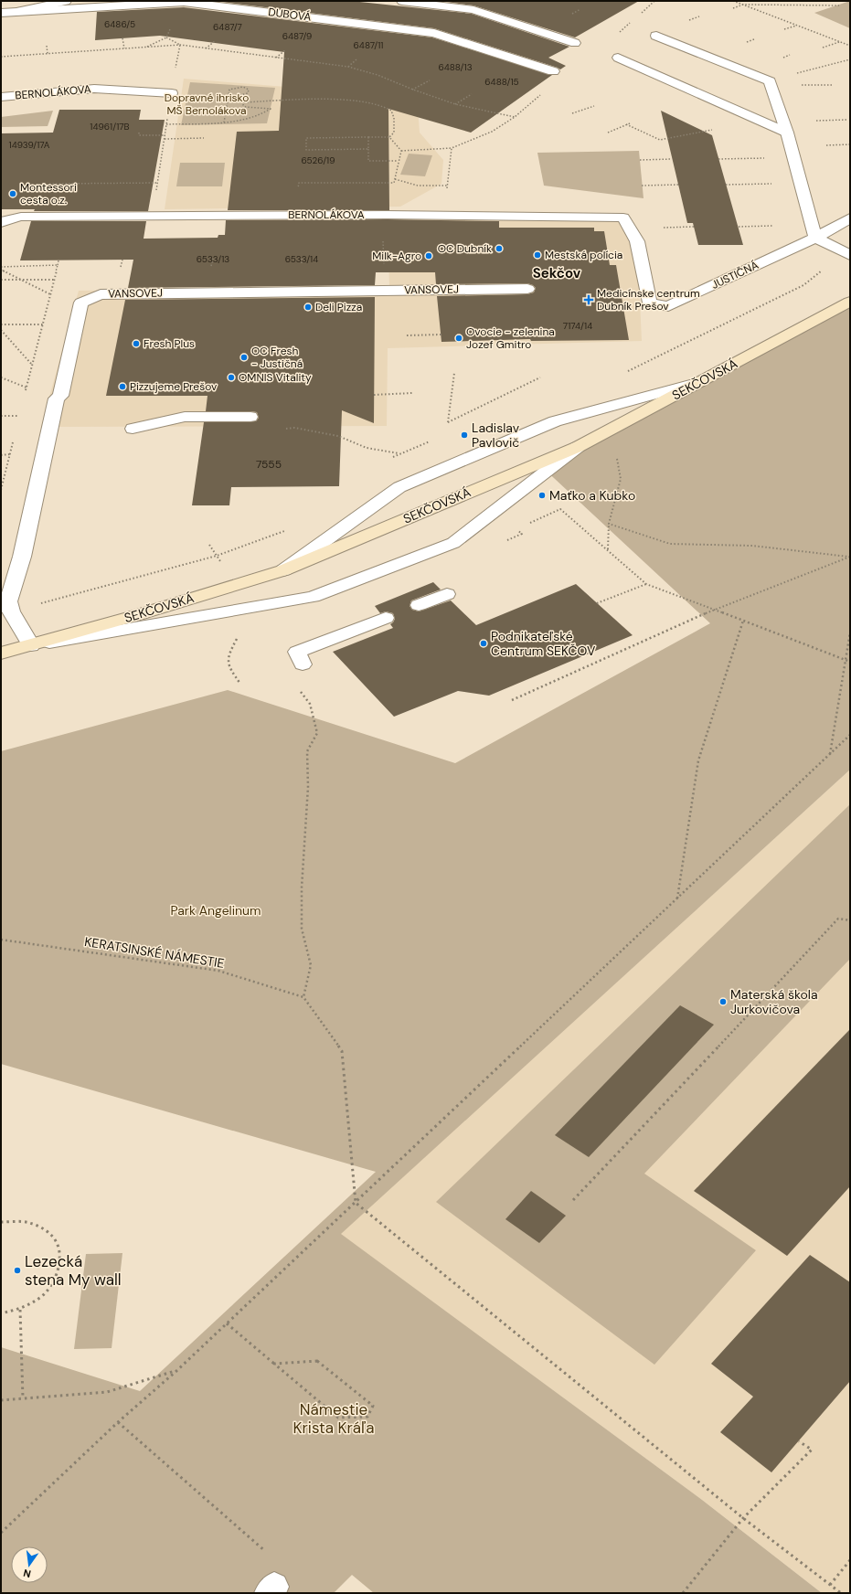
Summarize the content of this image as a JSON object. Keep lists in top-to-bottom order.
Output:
{
  "streets": {
    "street": [
      "DUBOVÁ",
      "BERNOLÁKOVA",
      "JUSTIČNÁ",
      "VANSOVEJ",
      "SEKČOVSKÁ"
    ],
    "path": ["KERATSINSKÉ NÁMESTIE"]
  },
  "crossings": [
    ["BERNOLÁKOVA", "JUSTIČNÁ"],
    ["VANSOVEJ", "SEKČOVSKÁ"]
  ],
  "districts": ["Sekčov"],
  "parks": ["Dopravné ihrisko MŠ Bernolákova", "Park Angelinum", "Námestie Krista Kráľa"],
  "places": {
    "other": [
      "Montessori cesta o.z.",
      "OC Dubník",
      "Mestská polícia",
      "Milk-Agro",
      "Deli Pizza",
      "Ovocie - zelenina Jozef Gmitro",
      "Fresh Plus",
      "OC Fresh - Justičná",
      "OMNIS Vitality",
      "Pizzujeme Prešov",
      "Ladislav Pavlovič",
      "Maťko a Kubko",
      "Podnikateľské Centrum SEKČOV",
      "Materská škola Jurkovičova",
      "Lezecká stena My wall"
    ],
    "health": ["Medicínske centrum Dubník Prešov"]
  },
  "house_numbers": [
    "6486/5",
    "6487/7",
    "6487/9",
    "6487/11",
    "6488/13",
    "6488/15",
    "14961/17B",
    "14939/17A",
    "6526/19",
    "6533/13",
    "6533/14",
    "7174/14",
    "7555"
  ],
  "north": "bottom"
}
